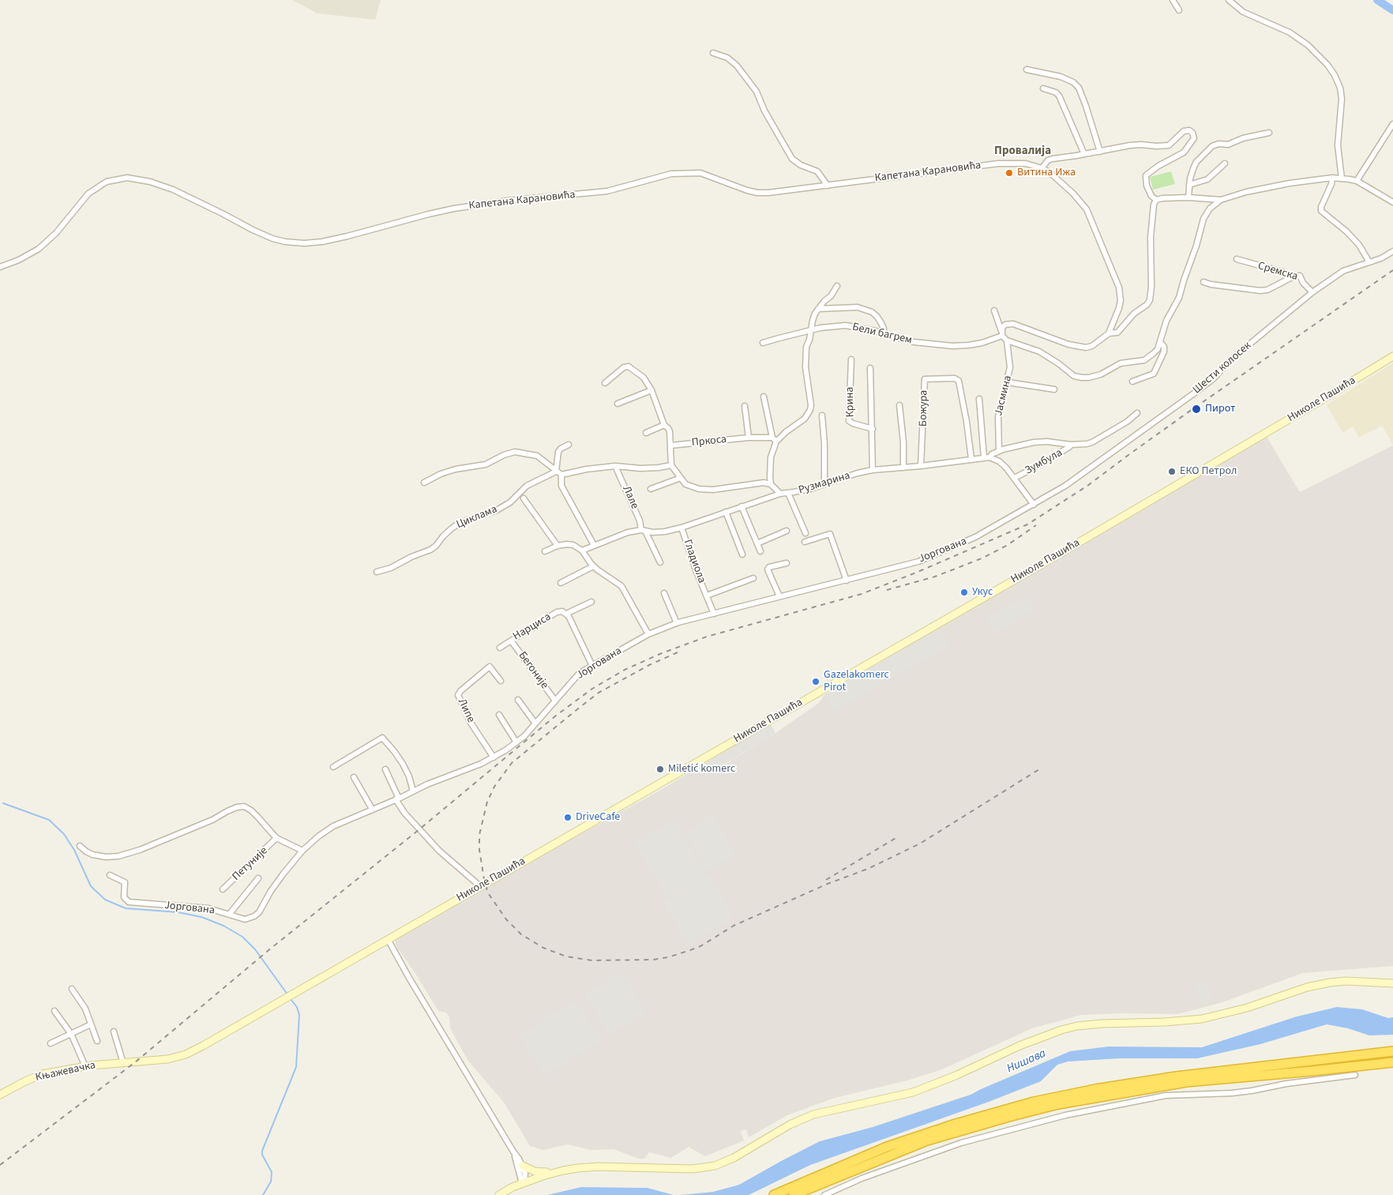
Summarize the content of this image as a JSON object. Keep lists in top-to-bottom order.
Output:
{
  "streets": {
    "main road": ["Николе Пашића", "Књажевачка"],
    "street": [
      "Капетана Карановића",
      "Сремска",
      "Бели багрем",
      "Шести колосек",
      "Јасмина",
      "Крина",
      "Божура",
      "Пркоса",
      "Зумбула",
      "Рузмарина",
      "Лале",
      "Циклама",
      "Јоргована",
      "Гладиола",
      "Нарциса",
      "Бегоније",
      "Липе",
      "Петуније"
    ]
  },
  "crossings": [
    ["Капетана Карановића", "Бели багрем"],
    ["Сремска", "Шести колосек"],
    ["Шести колосек", "Јоргована"],
    ["Јасмина", "Рузмарина"],
    ["Николе Пашића", "Књажевачка"],
    ["Крина", "Рузмарина"],
    ["Божура", "Рузмарина"],
    ["Зумбула", "Рузмарина"],
    ["Јоргована", "Гладиола"],
    ["Јоргована", "Нарциса"],
    ["Јоргована", "Бегоније"],
    ["Јоргована", "Липе"],
    ["Нарциса", "Бегоније"]
  ],
  "districts": ["Провалија"],
  "water": ["Нишава"],
  "places": [
    "Витина Ижа",
    "Пирот",
    "ЕКО Петрол",
    "Укус",
    "Gazelakomerc Pirot",
    "Miletić komerc",
    "DriveCafe"
  ]
}
